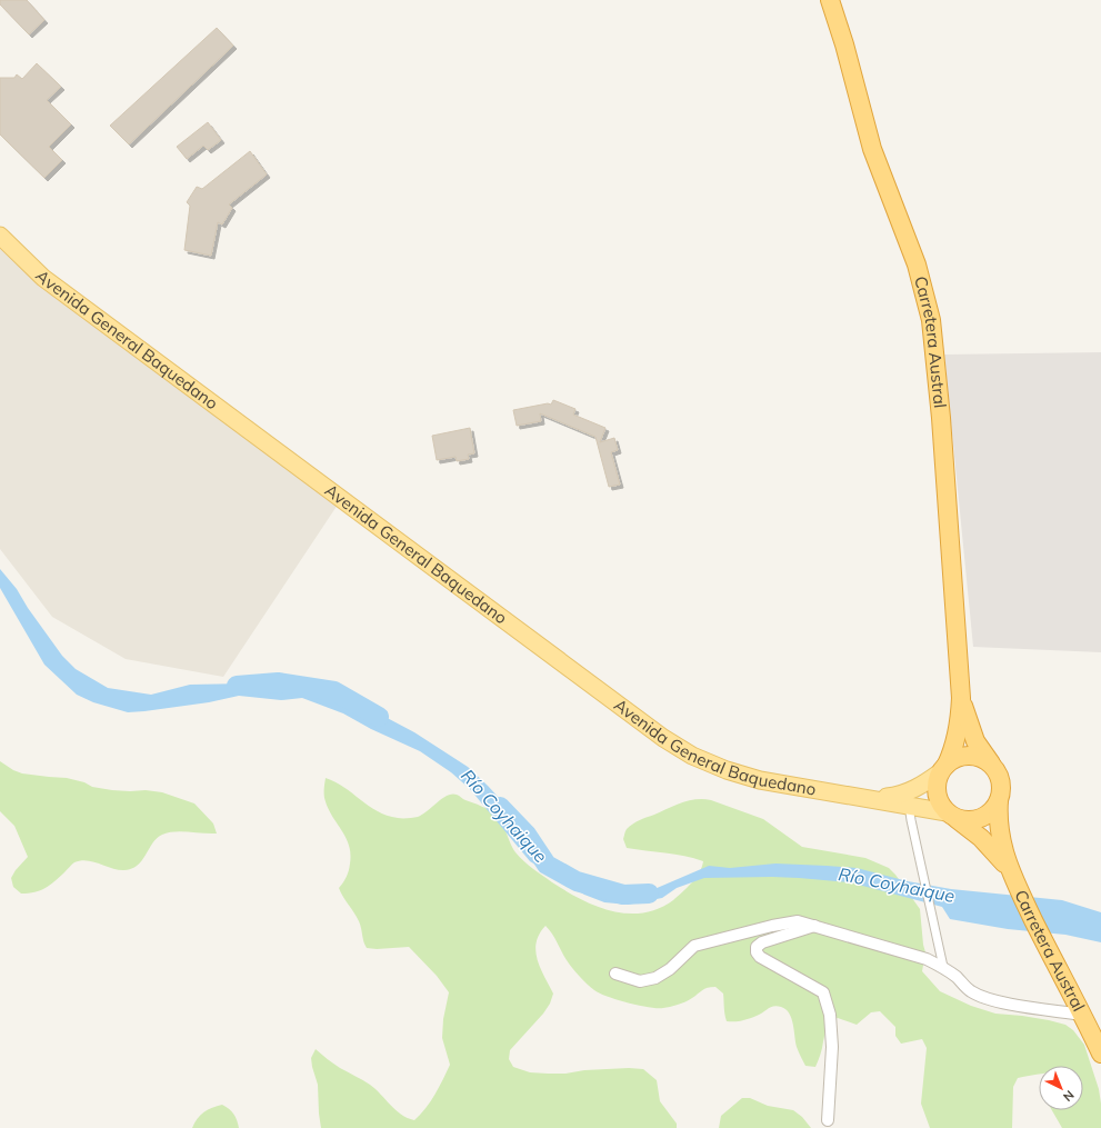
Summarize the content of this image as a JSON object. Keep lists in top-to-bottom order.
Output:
{
  "streets": {
    "highway": ["Carretera Austral"],
    "main road": ["Avenida General Baquedano"]
  },
  "crossings": [
    ["Avenida General Baquedano", "Carretera Austral"]
  ],
  "water": ["Río Coyhaique"],
  "north": "bottom right"
}
